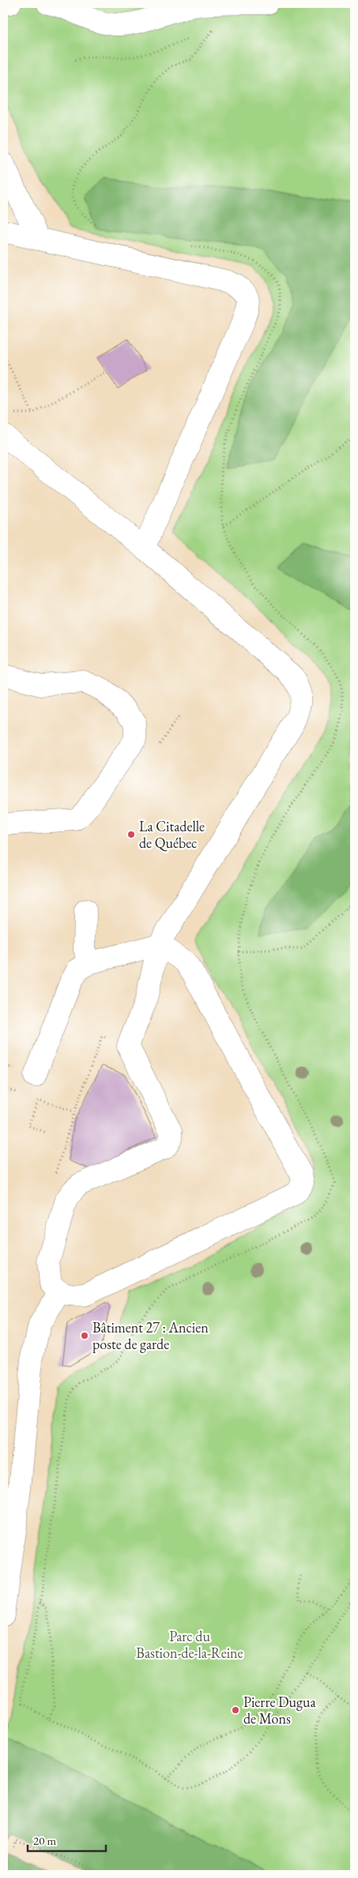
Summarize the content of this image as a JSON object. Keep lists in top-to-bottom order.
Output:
{
  "parks": ["Parc du Bastion-de-la-Reine"],
  "places": ["La Citadelle de Québec", "Bâtiment 27 : Ancien poste de garde", "Pierre Dugua de Mons"],
  "scale_bar": "20 m"
}
